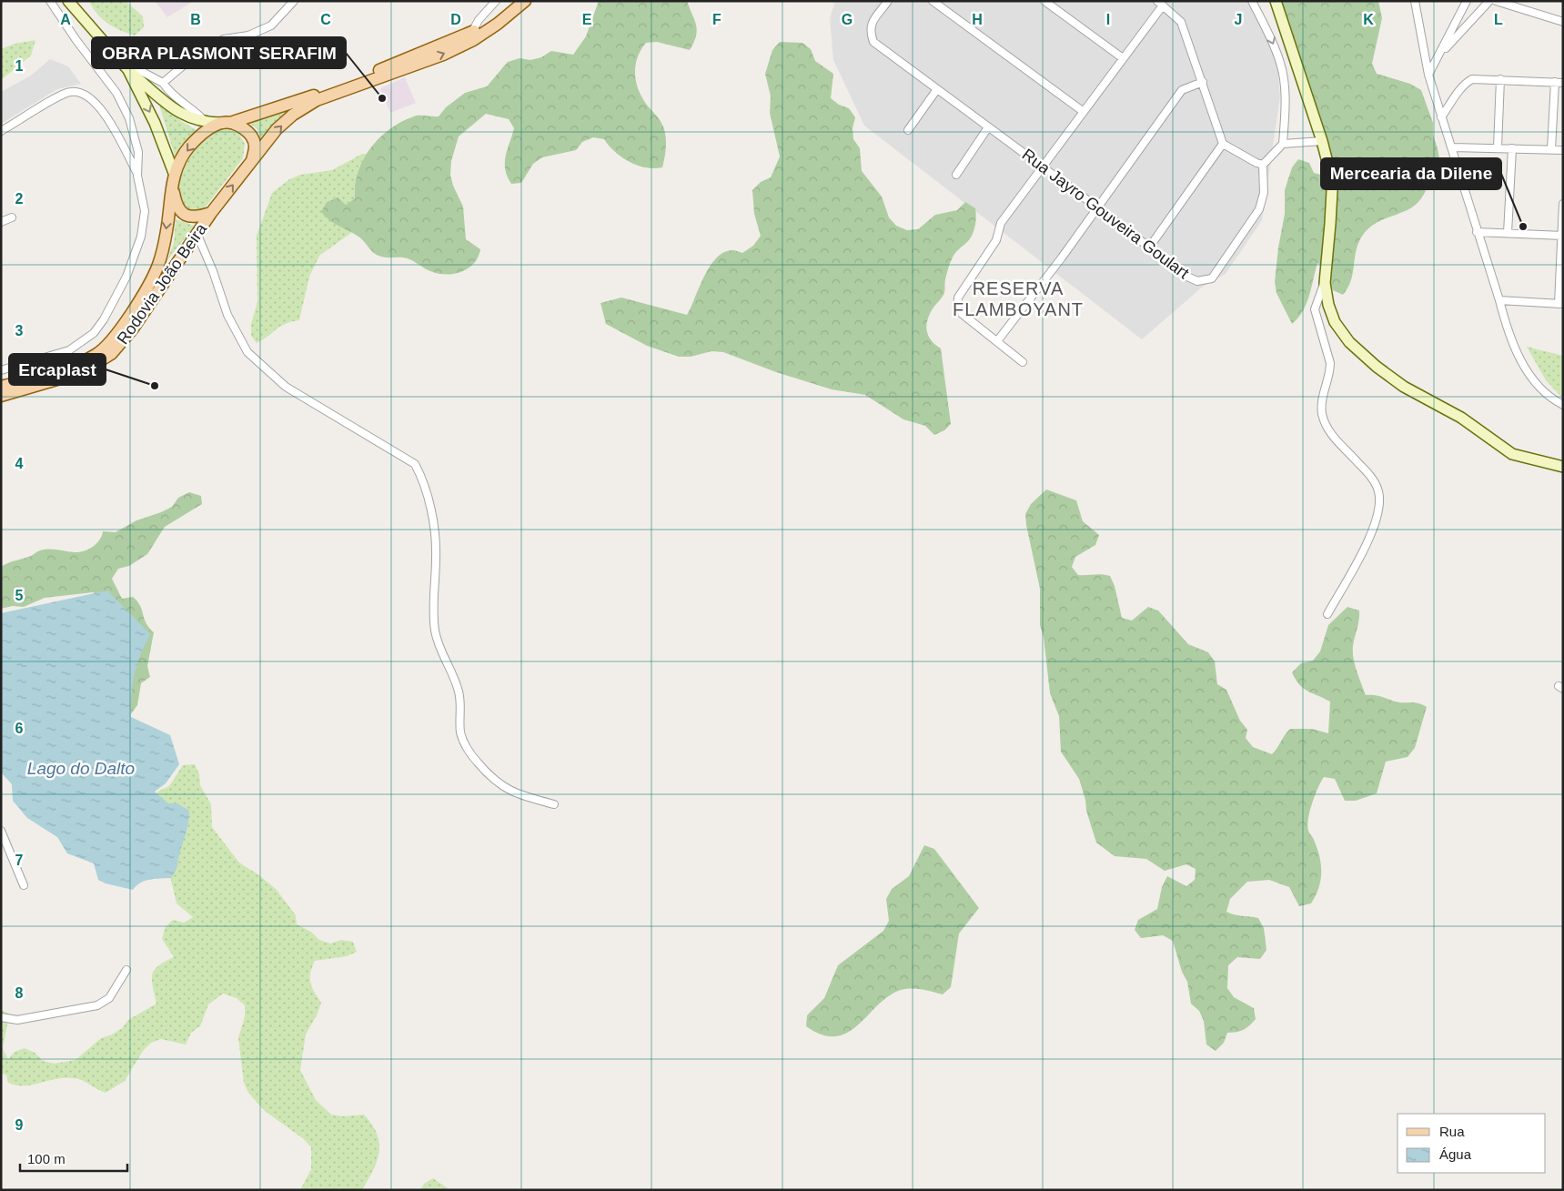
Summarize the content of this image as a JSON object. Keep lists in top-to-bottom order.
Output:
{
  "streets": {
    "main road": ["Rodovia João Beira"],
    "street": ["Rua Jayro Gouveira Goulart"]
  },
  "districts": ["RESERVA FLAMBOYANT"],
  "water": ["Lago do Dalto"],
  "places": ["OBRA PLASMONT SERAFIM", "Mercearia da Dilene", "Ercaplast"],
  "legend": ["Rua", "Água"],
  "scale_bar": "100 m",
  "grid": {
    "columns": [
      "A",
      "B",
      "C",
      "D",
      "E",
      "F",
      "G",
      "H",
      "I",
      "J",
      "K",
      "L"
    ],
    "rows": [
      "1",
      "2",
      "3",
      "4",
      "5",
      "6",
      "7",
      "8",
      "9"
    ]
  }
}
